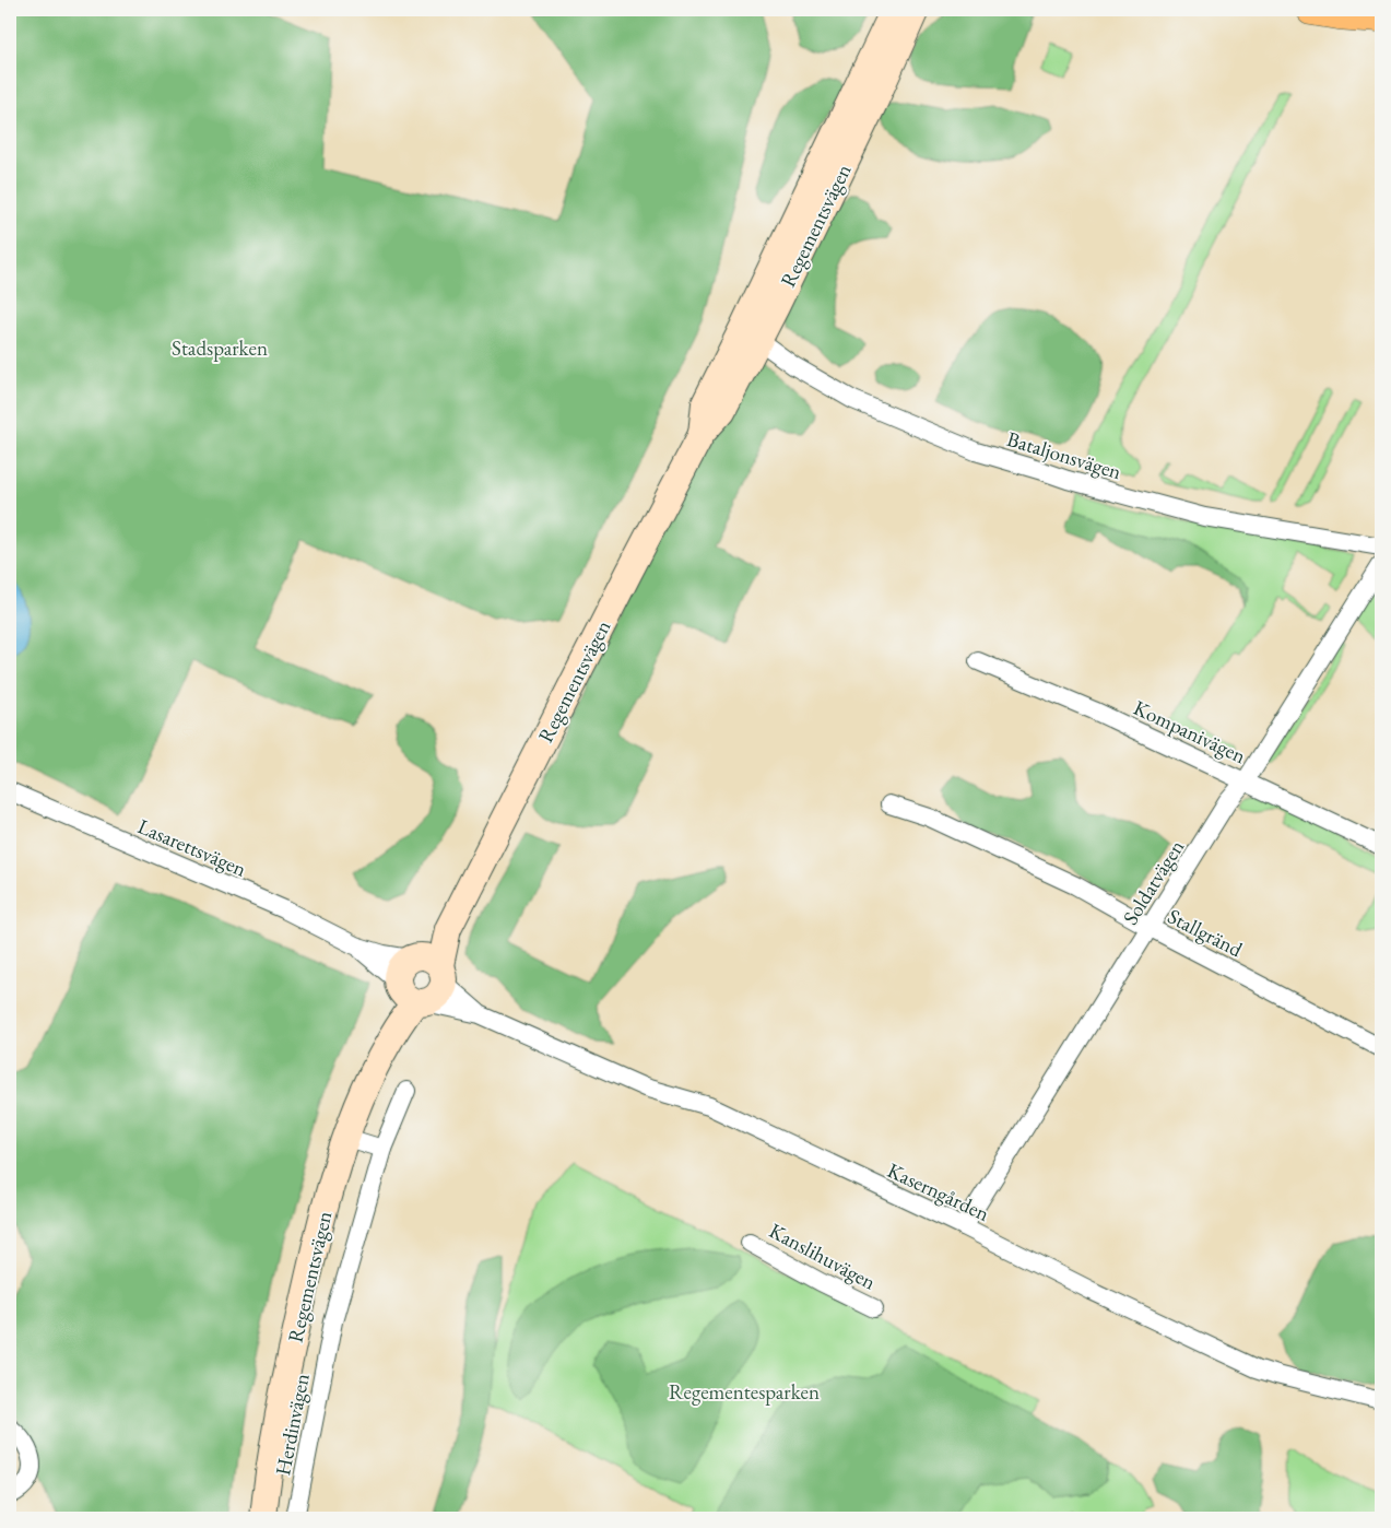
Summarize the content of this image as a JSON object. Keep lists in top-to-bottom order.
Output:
{
  "streets": {
    "main road": ["Regementsvägen"],
    "street": [
      "Bataljonsvägen",
      "Kompanivägen",
      "Lasarettsvägen",
      "Soldatvägen",
      "Stallgränd",
      "Kaserngården",
      "Kanslihuvägen",
      "Herdinvägen"
    ]
  },
  "crossings": [
    ["Regementsvägen", "Bataljonsvägen"],
    ["Regementsvägen", "Lasarettsvägen"],
    ["Regementsvägen", "Kaserngården"],
    ["Kompanivägen", "Soldatvägen"],
    ["Lasarettsvägen", "Kaserngården"],
    ["Soldatvägen", "Stallgränd"],
    ["Soldatvägen", "Kaserngården"]
  ],
  "parks": ["Stadsparken", "Regementesparken"]
}
